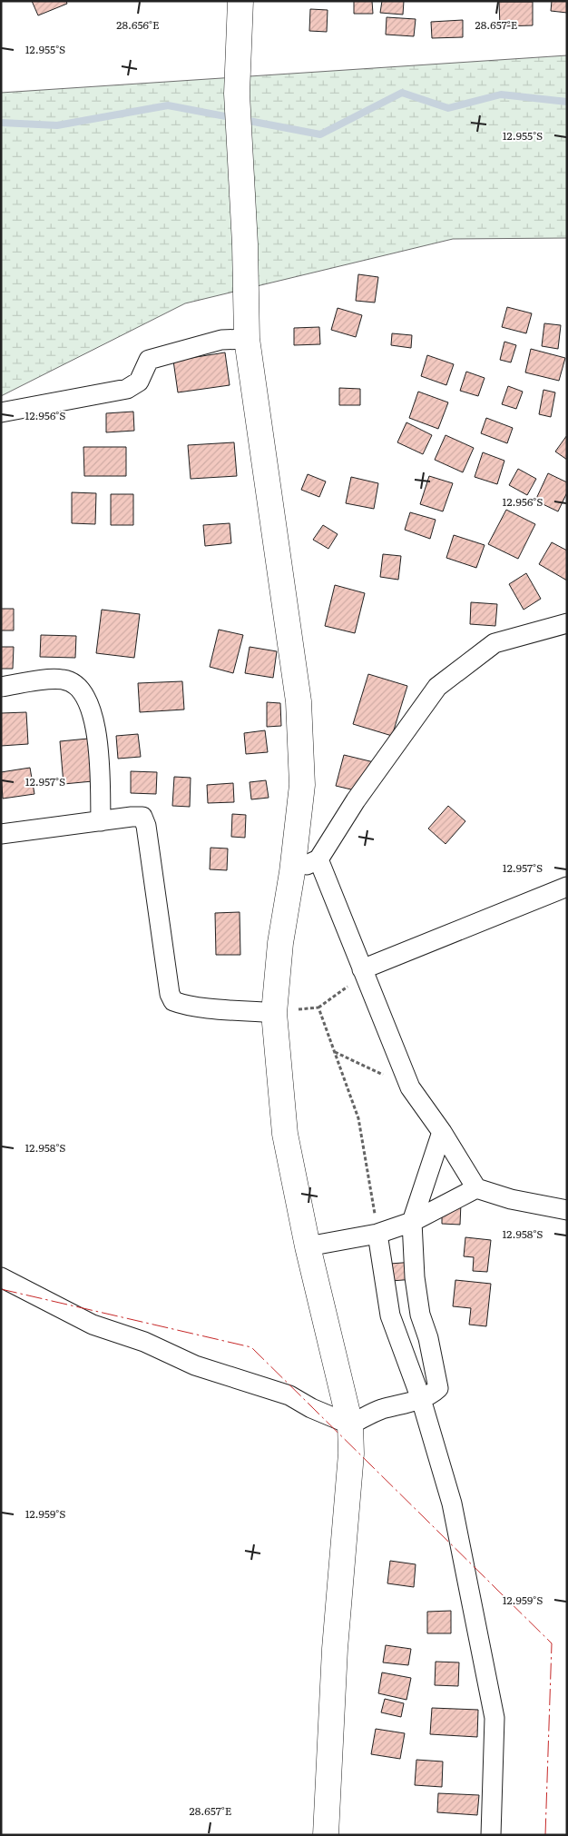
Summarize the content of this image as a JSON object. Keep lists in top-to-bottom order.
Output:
{
  "coordinates": [
    "28.656°E",
    "28.657°E",
    "12.955°S",
    "12.956°S",
    "12.957°S",
    "12.958°S",
    "12.959°S"
  ]
}
